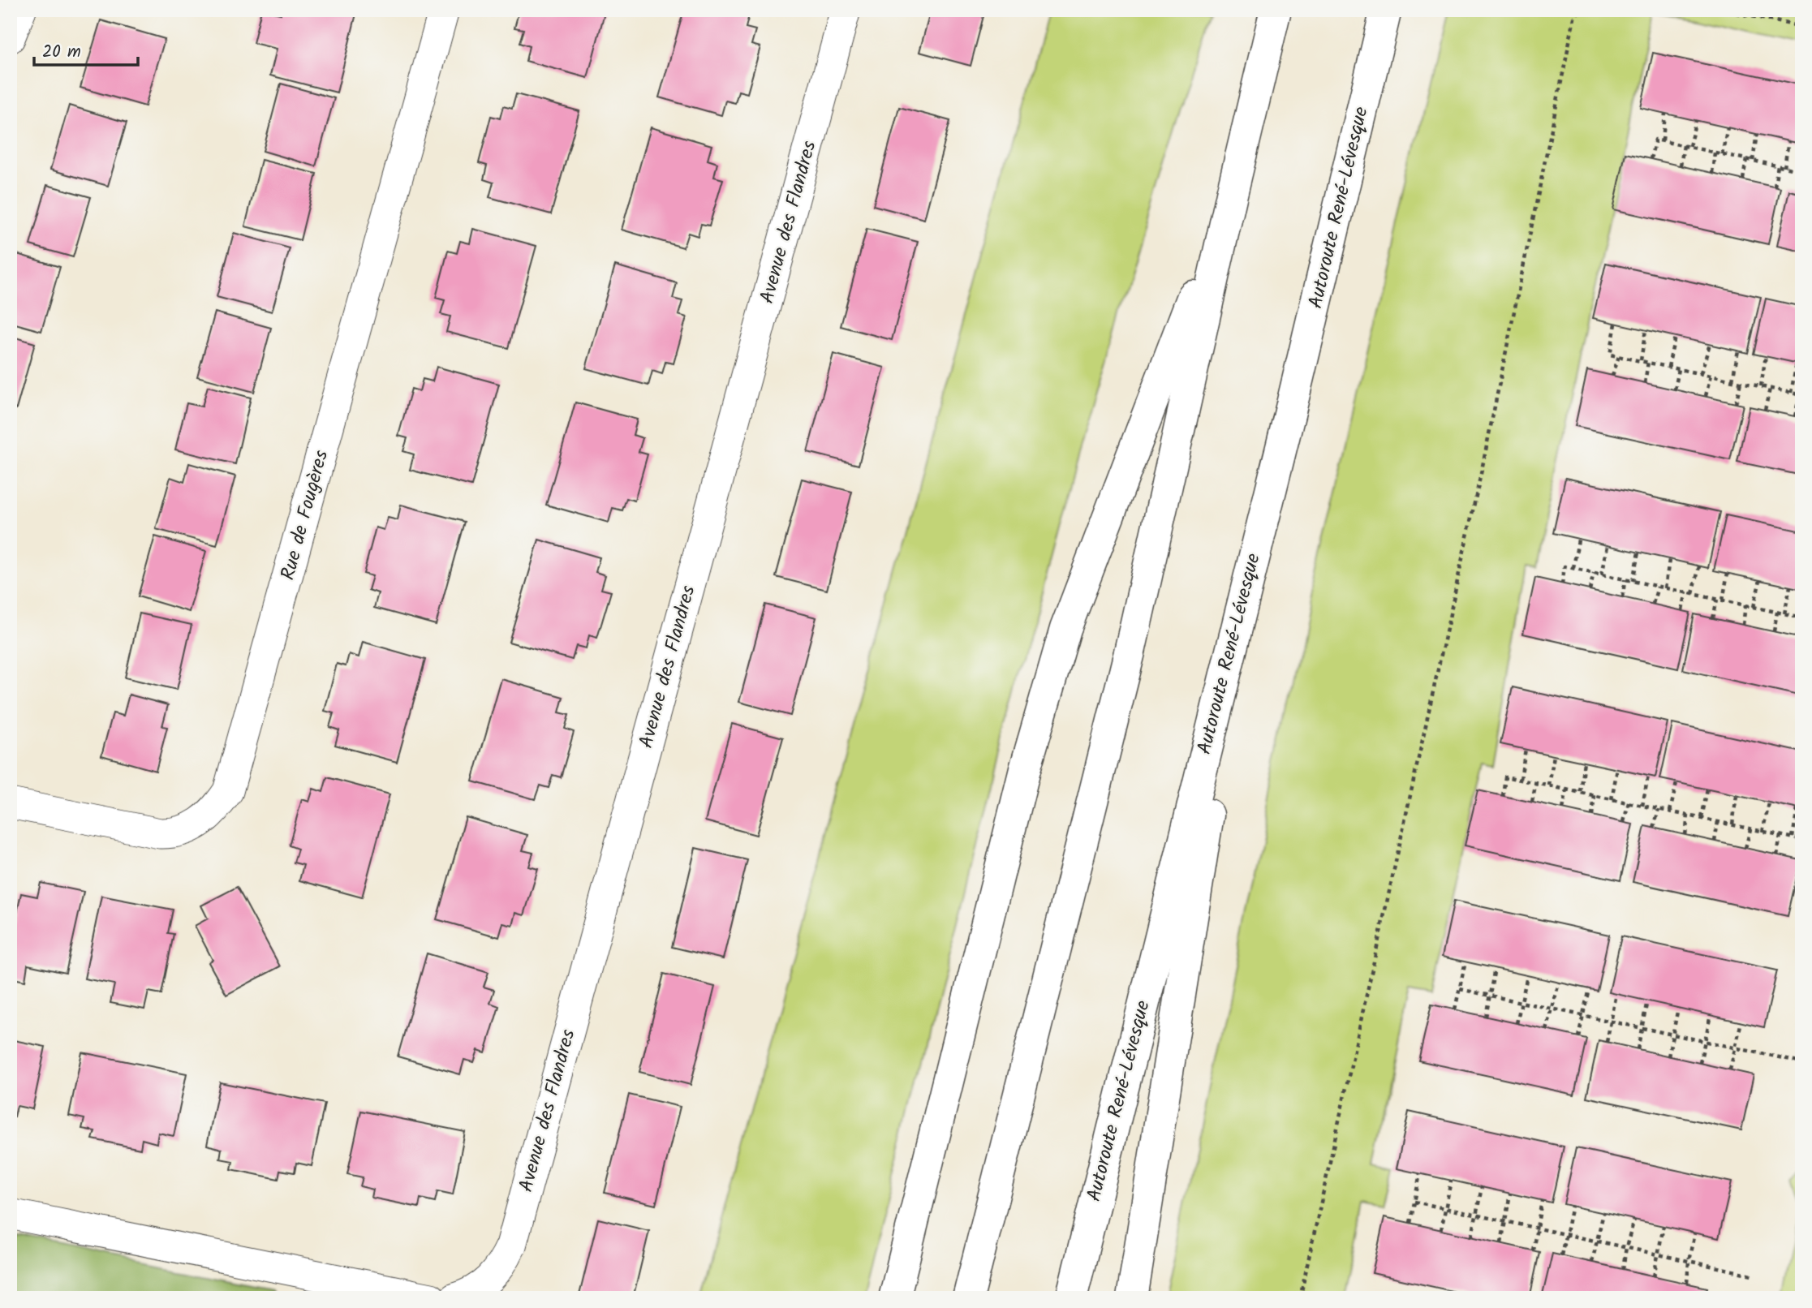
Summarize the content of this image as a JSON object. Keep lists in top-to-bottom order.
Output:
{
  "streets": {
    "highway": ["Autoroute René-Lévesque"],
    "street": ["Avenue des Flandres", "Rue de Fougères"]
  },
  "scale_bar": "20 m"
}
